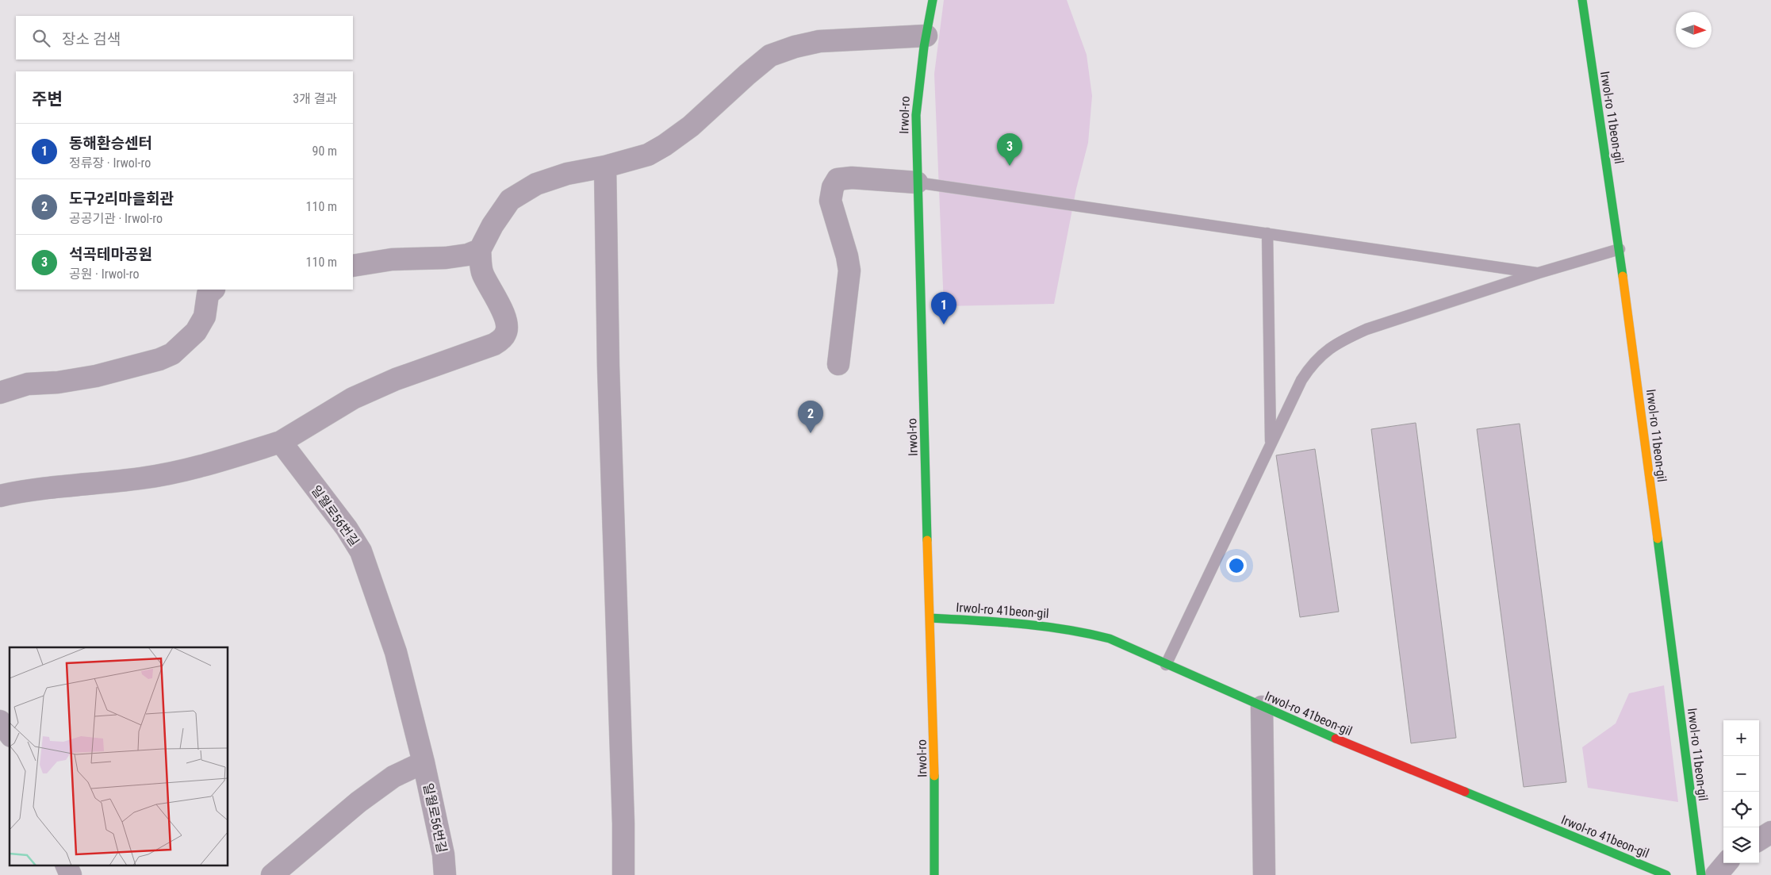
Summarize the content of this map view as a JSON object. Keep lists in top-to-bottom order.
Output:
{
  "streets": {
    "street": [
      "Irwol-ro",
      "Irwol-ro 11beon-gil",
      "일월로56번길",
      "Irwol-ro 41beon-gil"
    ]
  },
  "crossings": [
    ["Irwol-ro", "Irwol-ro 41beon-gil"]
  ],
  "north": "right",
  "page": {
    "search": "장소 검색",
    "heading": ["주변", "3개 결과"],
    "list": [
      {
        "mark": "1",
        "name": "동해환승센터",
        "note": "정류장 · Irwol-ro",
        "value": "90 m"
      },
      {
        "mark": "2",
        "name": "도구2리마을회관",
        "note": "공공기관 · Irwol-ro",
        "value": "110 m"
      },
      {
        "mark": "3",
        "name": "석곡테마공원",
        "note": "공원 · Irwol-ro",
        "value": "110 m"
      }
    ],
    "pins": ["3", "1", "2"],
    "map_buttons": ["+", "−"]
  }
}
